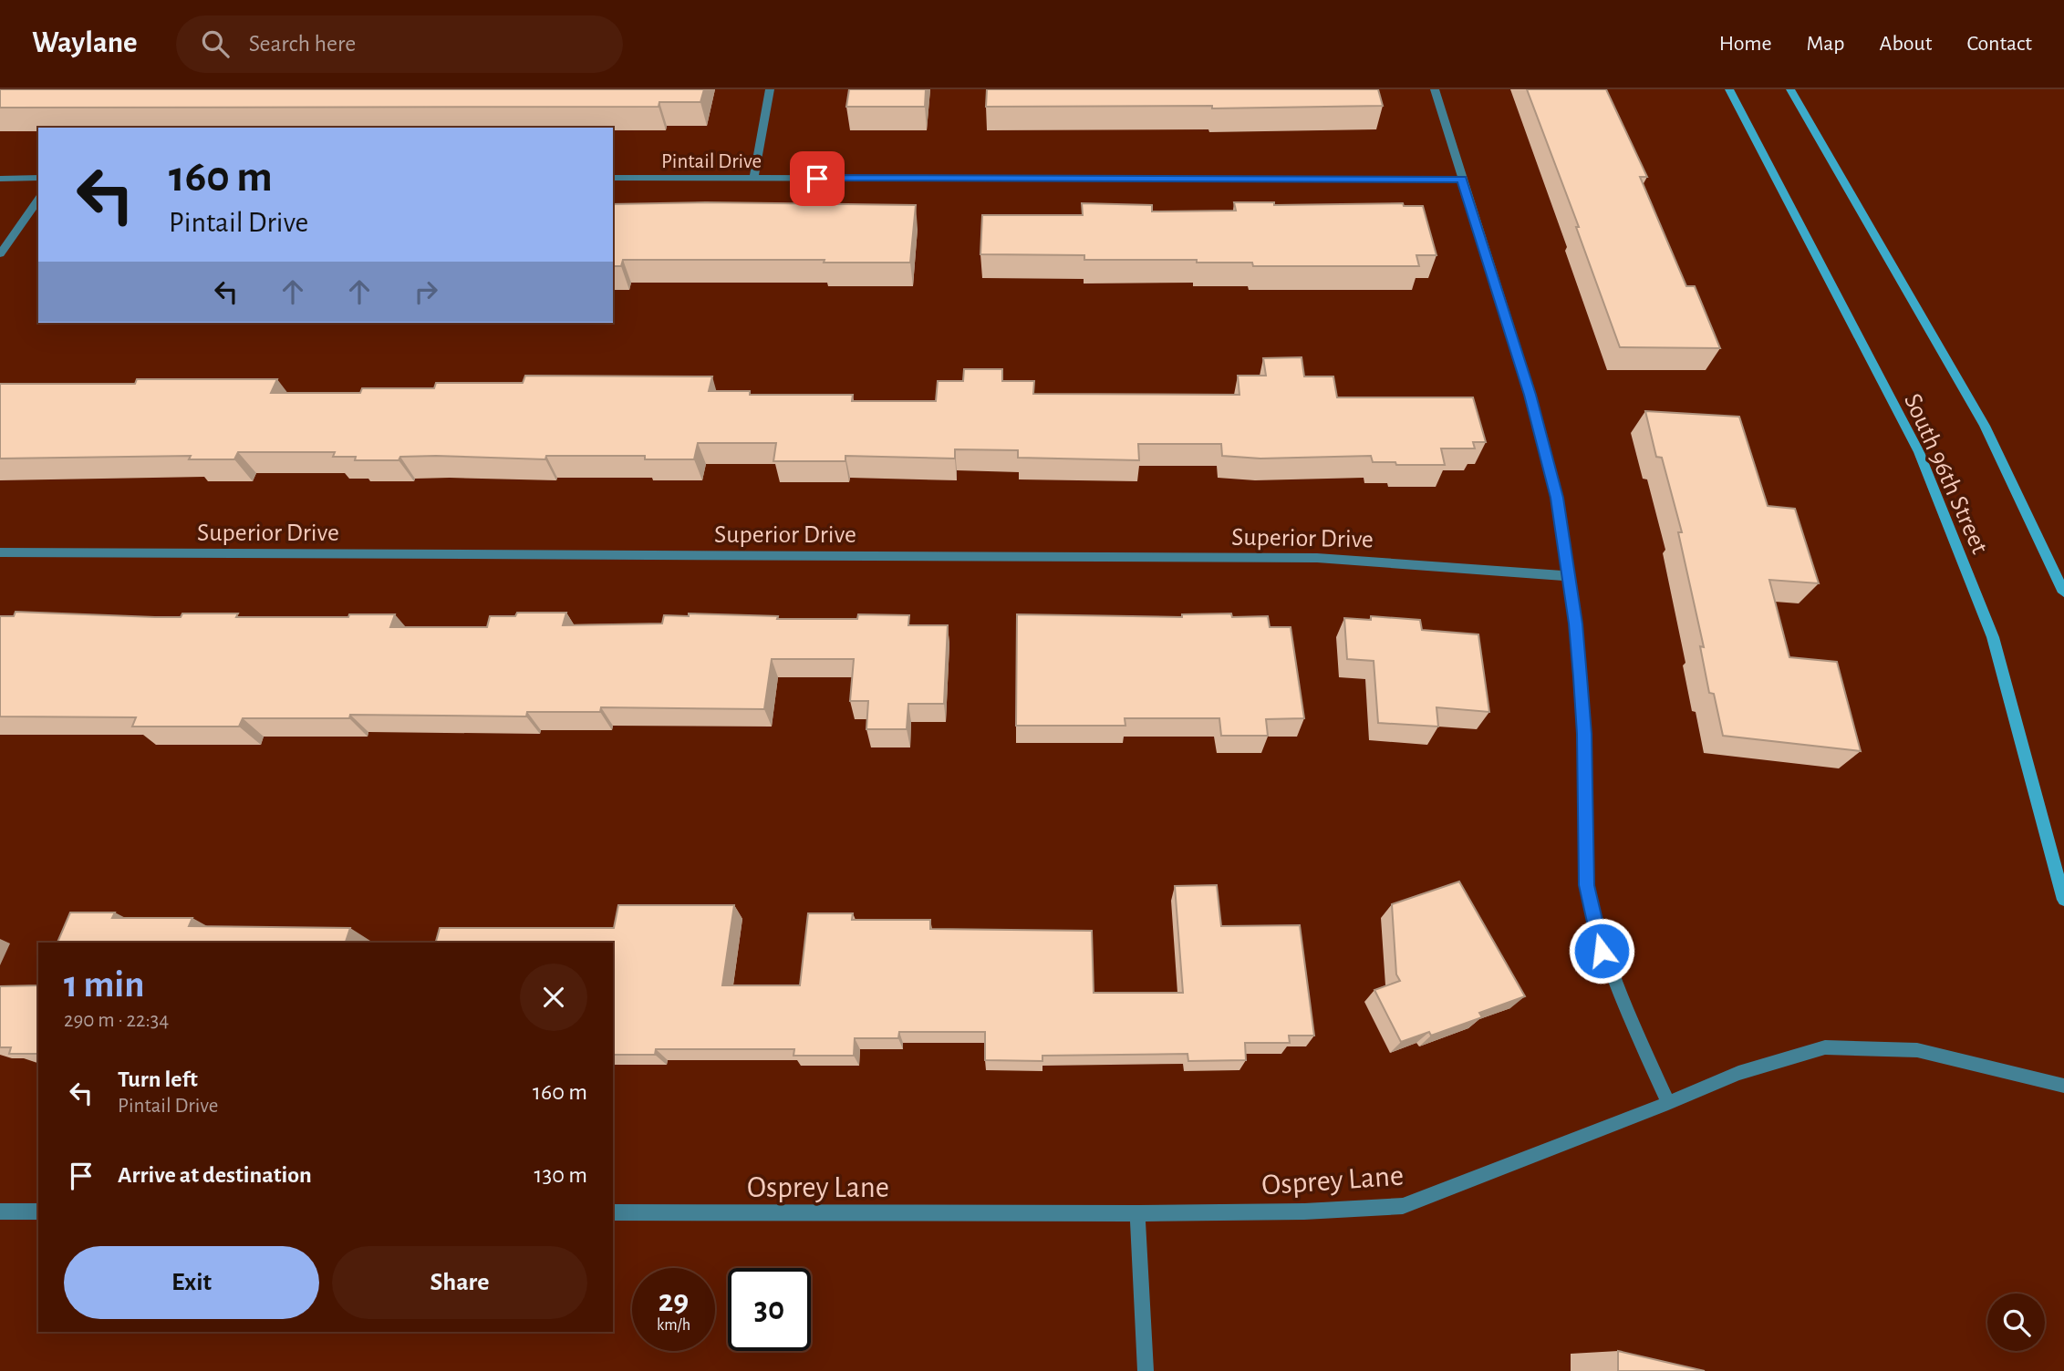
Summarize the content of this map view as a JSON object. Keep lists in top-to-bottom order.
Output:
{
  "streets": {
    "main road": ["South 96th Street"],
    "street": ["Pintail Drive", "Superior Drive", "Osprey Lane"]
  },
  "page": {
    "header": "Waylane",
    "search": "Search here",
    "nav": [
      "Home",
      "Map",
      "About",
      "Contact"
    ],
    "turn": ["160 m", "Pintail Drive"],
    "heading": ["1 min", "290 m · 22:34"],
    "list": [
      {
        "name": "Turn left",
        "note": "Pintail Drive",
        "value": "160 m"
      },
      {
        "name": "Arrive at destination",
        "value": "130 m"
      }
    ],
    "buttons": ["Exit", "Share"],
    "speed": "29 km/h",
    "limit": "30"
  }
}
